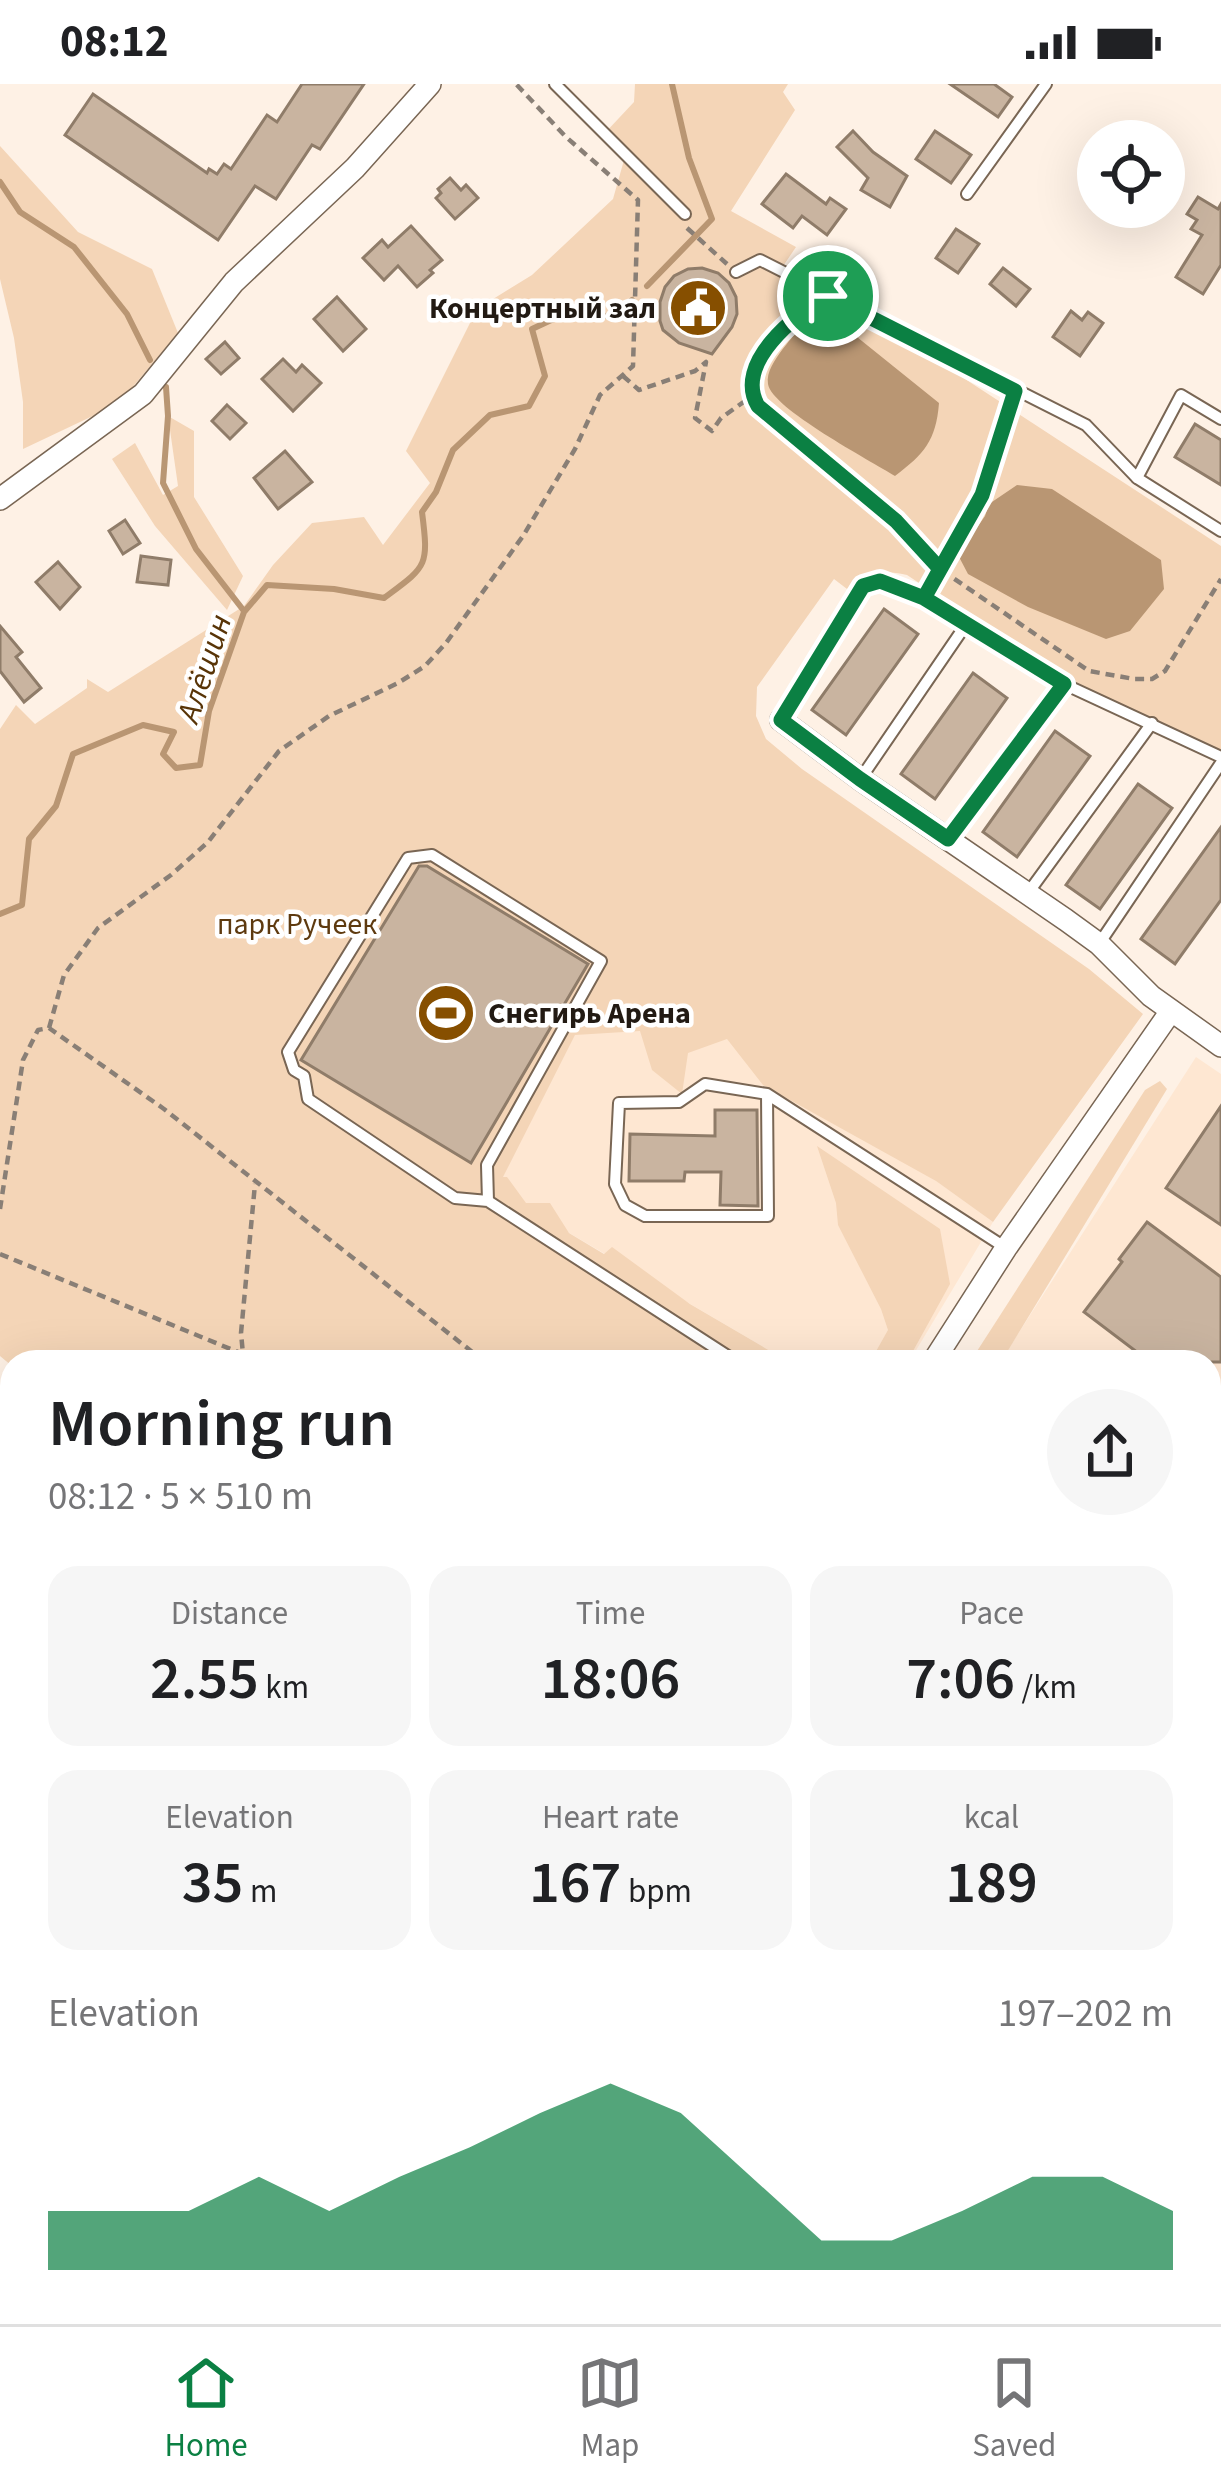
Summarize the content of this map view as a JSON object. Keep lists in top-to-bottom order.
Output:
{
  "water": ["Алёшин"],
  "parks": ["парк Ручеек"],
  "places": {
    "public building": ["Концертный зал"],
    "sports": ["Снегирь Арена"]
  },
  "page": {
    "status": "08:12",
    "heading": ["Morning run", "08:12 · 5 × 510 m"],
    "stats": [
      ["Distance", "2.55 km"],
      ["Time", "18:06"],
      ["Pace", "7:06 /km"],
      ["Elevation", "35 m"],
      ["Heart rate", "167 bpm"],
      ["kcal", "189"]
    ],
    "chart": ["Elevation", "197–202 m"],
    "tabs": ["Home", "Map", "Saved"]
  }
}
